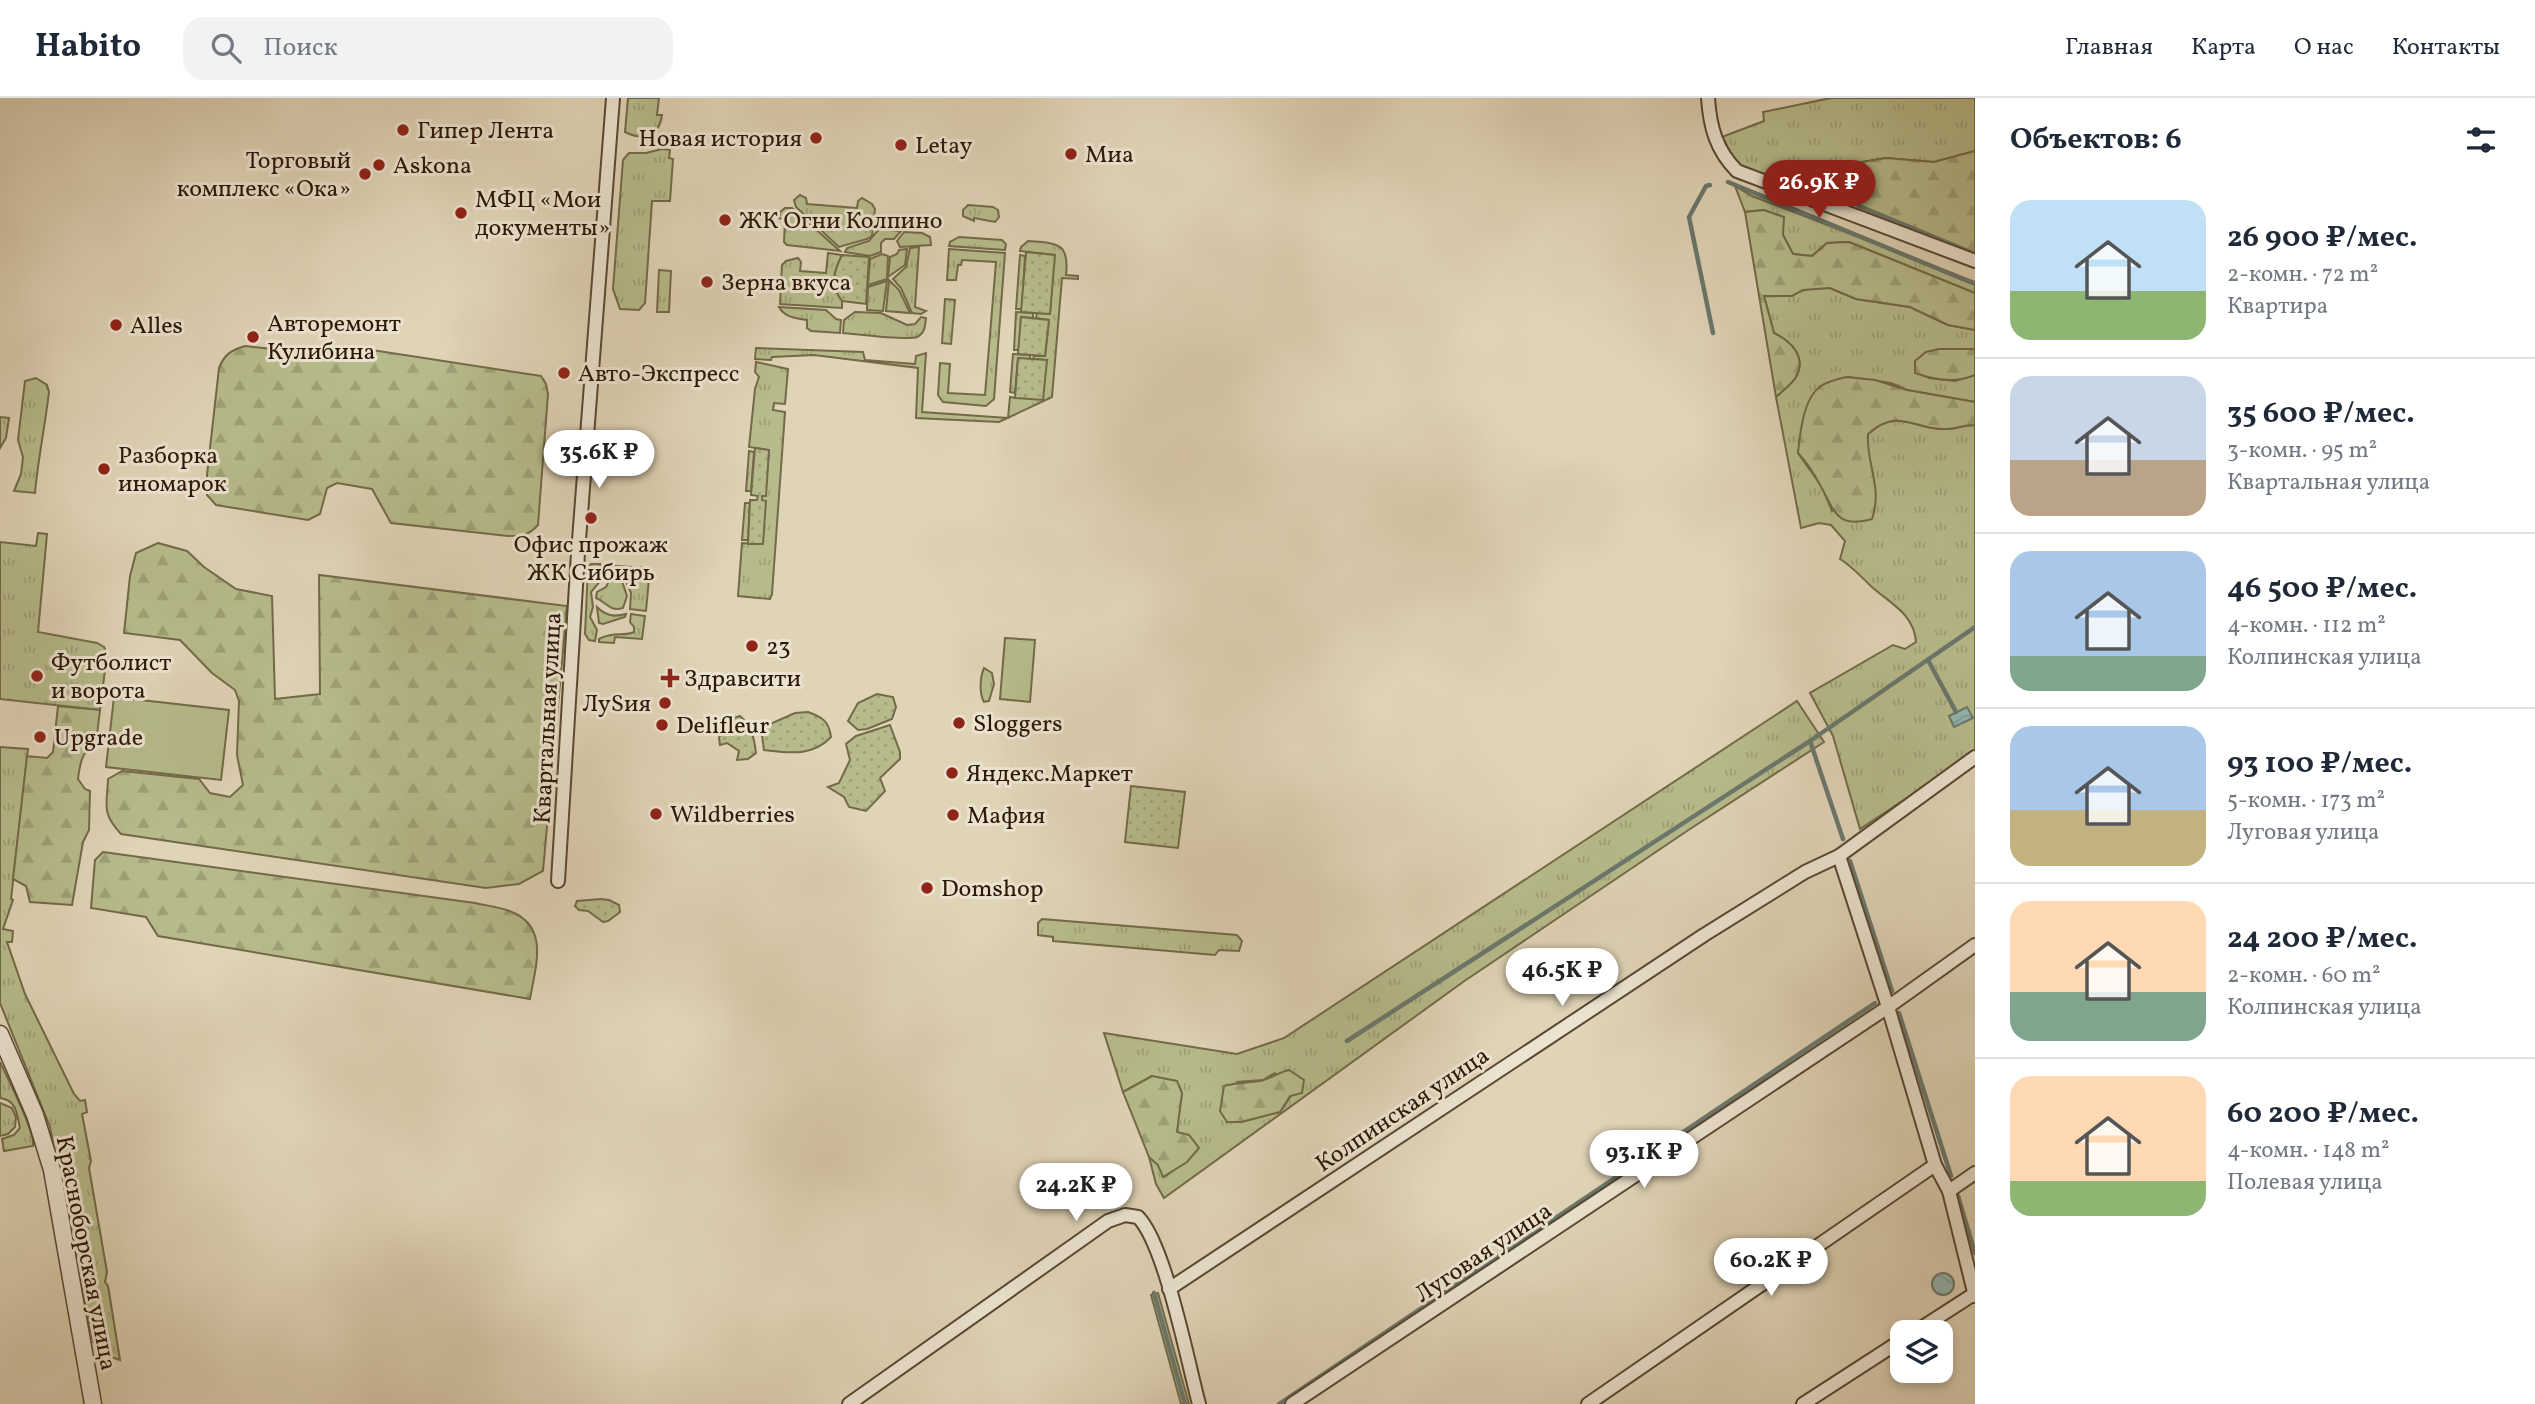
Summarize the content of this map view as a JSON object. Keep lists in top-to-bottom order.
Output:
{
  "streets": {
    "street": [
      "Квартальная улица",
      "Колпинская улица",
      "Луговая улица",
      "Красноборская улица"
    ]
  },
  "places": {
    "other": [
      "Гипер Лента",
      "Новая история",
      "Letay",
      "Миа",
      "Askona",
      "Торговый комплекс «Ока»",
      "МФЦ «Мои документы»",
      "ЖК Огни Колпино",
      "Зерна вкуса",
      "Alles",
      "Авторемонт Кулибина",
      "Авто-Экспресс",
      "Разборка иномарок",
      "Офис прожаж ЖК Сибирь",
      "23",
      "Футболист и ворота",
      "ЛуSия",
      "Sloggers",
      "Delifleur",
      "Upgrade",
      "Яндекс.Маркет",
      "Wildberries",
      "Мафия",
      "Domshop"
    ],
    "health": ["Здравсити"]
  },
  "page": {
    "header": "Habito",
    "search": "Поиск",
    "nav": [
      "Главная",
      "Карта",
      "О нас",
      "Контакты"
    ],
    "heading": "Объектов: 6",
    "price": [
      "26.9K ₽",
      "35.6K ₽",
      "46.5K ₽",
      "93.1K ₽",
      "24.2K ₽",
      "60.2K ₽"
    ],
    "list": [
      {
        "name": "26 900 ₽/мес.",
        "note": "2-комн. · 72 m² · Квартира"
      },
      {
        "name": "35 600 ₽/мес.",
        "note": "3-комн. · 95 m² · Квартальная улица"
      },
      {
        "name": "46 500 ₽/мес.",
        "note": "4-комн. · 112 m² · Колпинская улица"
      },
      {
        "name": "93 100 ₽/мес.",
        "note": "5-комн. · 173 m² · Луговая улица"
      },
      {
        "name": "24 200 ₽/мес.",
        "note": "2-комн. · 60 m² · Колпинская улица"
      },
      {
        "name": "60 200 ₽/мес.",
        "note": "4-комн. · 148 m² · Полевая улица"
      }
    ]
  }
}
